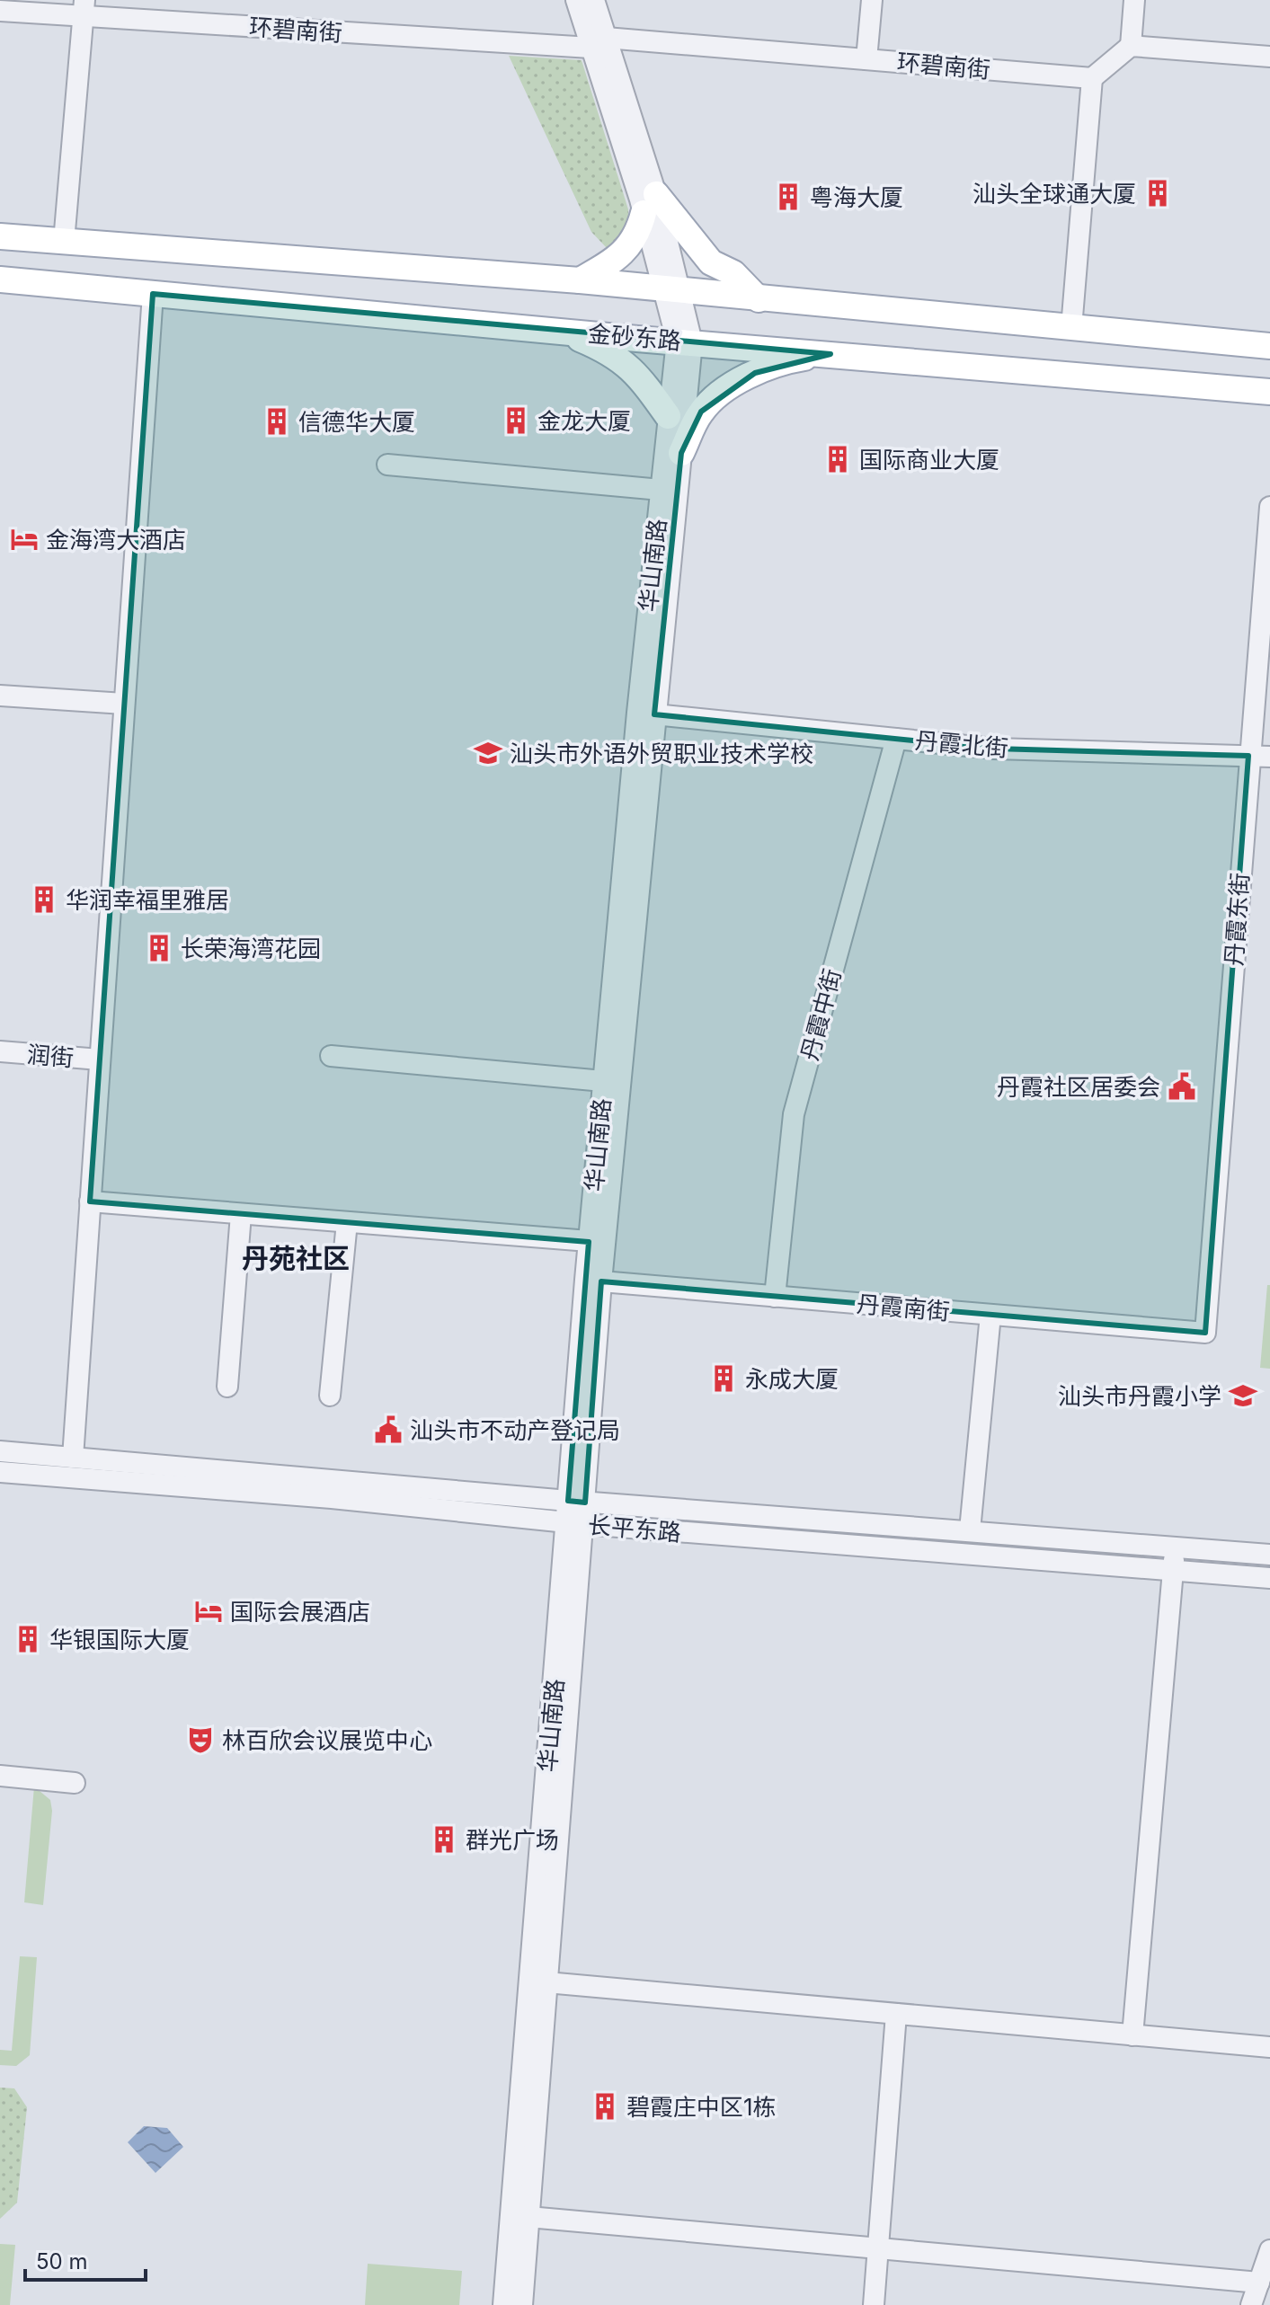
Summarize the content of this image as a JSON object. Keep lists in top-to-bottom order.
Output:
{
  "streets": {
    "main road": ["金砂东路"],
    "street": [
      "环碧南街",
      "华山南路",
      "丹霞北街",
      "丹霞东街",
      "丹霞中街",
      "润街",
      "丹霞南街",
      "长平东路"
    ]
  },
  "crossings": [
    ["环碧南街", "华山南路"],
    ["金砂东路", "华山南路"],
    ["华山南路", "丹霞北街"],
    ["华山南路", "丹霞南街"],
    ["华山南路", "长平东路"],
    ["丹霞北街", "丹霞东街"],
    ["丹霞北街", "丹霞中街"],
    ["丹霞东街", "丹霞南街"],
    ["丹霞中街", "丹霞南街"]
  ],
  "districts": ["丹苑社区"],
  "places": {
    "building": [
      "汕头全球通大厦",
      "粤海大厦",
      "金龙大厦",
      "信德华大厦",
      "国际商业大厦",
      "华润幸福里雅居",
      "长荣海湾花园",
      "永成大厦",
      "华银国际大厦",
      "群光广场",
      "碧霞庄中区1栋"
    ],
    "hotel": ["金海湾大酒店", "国际会展酒店"],
    "school or university": ["汕头市外语外贸职业技术学校", "汕头市丹霞小学"],
    "public building": ["丹霞社区居委会", "汕头市不动产登记局"],
    "theatre": ["林百欣会议展览中心"]
  },
  "scale_bar": "50 m"
}
